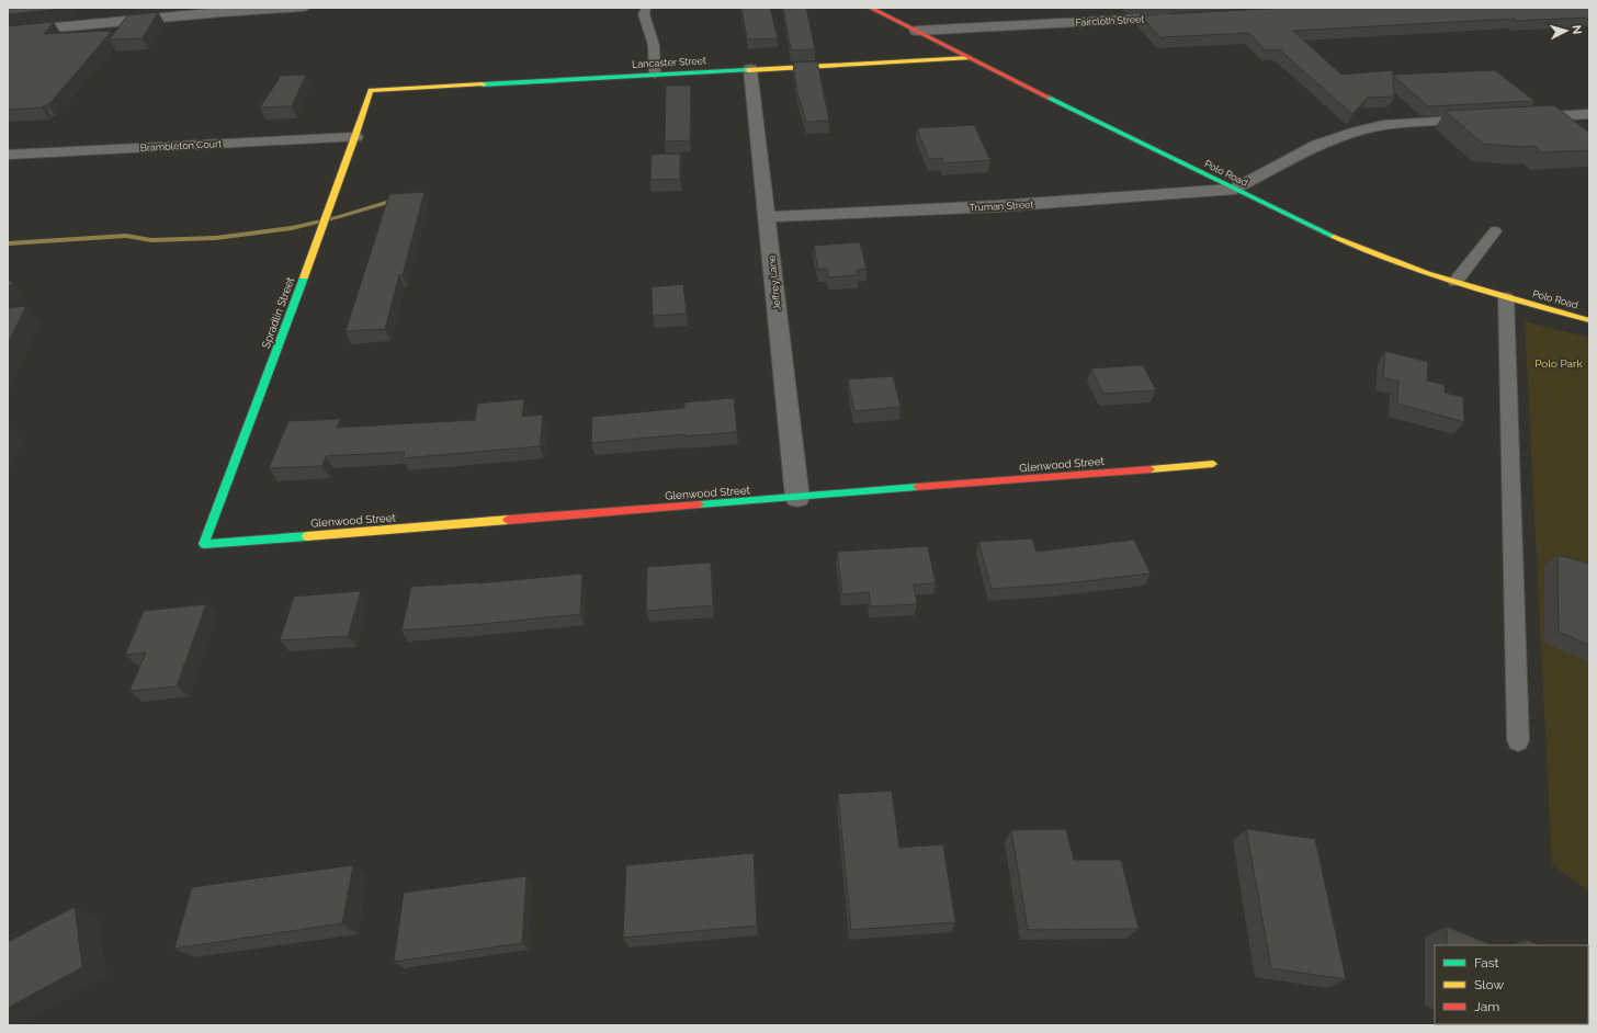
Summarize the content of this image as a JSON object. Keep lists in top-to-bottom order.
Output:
{
  "streets": {
    "street": [
      "Faircloth Street",
      "Lancaster Street",
      "Brambleton Court",
      "Polo Road",
      "Truman Street",
      "Jeffrey Lane",
      "Spradlin Street",
      "Glenwood Street"
    ]
  },
  "crossings": [
    ["Faircloth Street", "Polo Road"],
    ["Lancaster Street", "Polo Road"],
    ["Lancaster Street", "Jeffrey Lane"],
    ["Lancaster Street", "Spradlin Street"],
    ["Brambleton Court", "Spradlin Street"],
    ["Polo Road", "Truman Street"],
    ["Truman Street", "Jeffrey Lane"],
    ["Jeffrey Lane", "Glenwood Street"],
    ["Spradlin Street", "Glenwood Street"]
  ],
  "parks": ["Polo Park"],
  "legend": ["Fast", "Slow", "Jam"],
  "north": "right"
}
